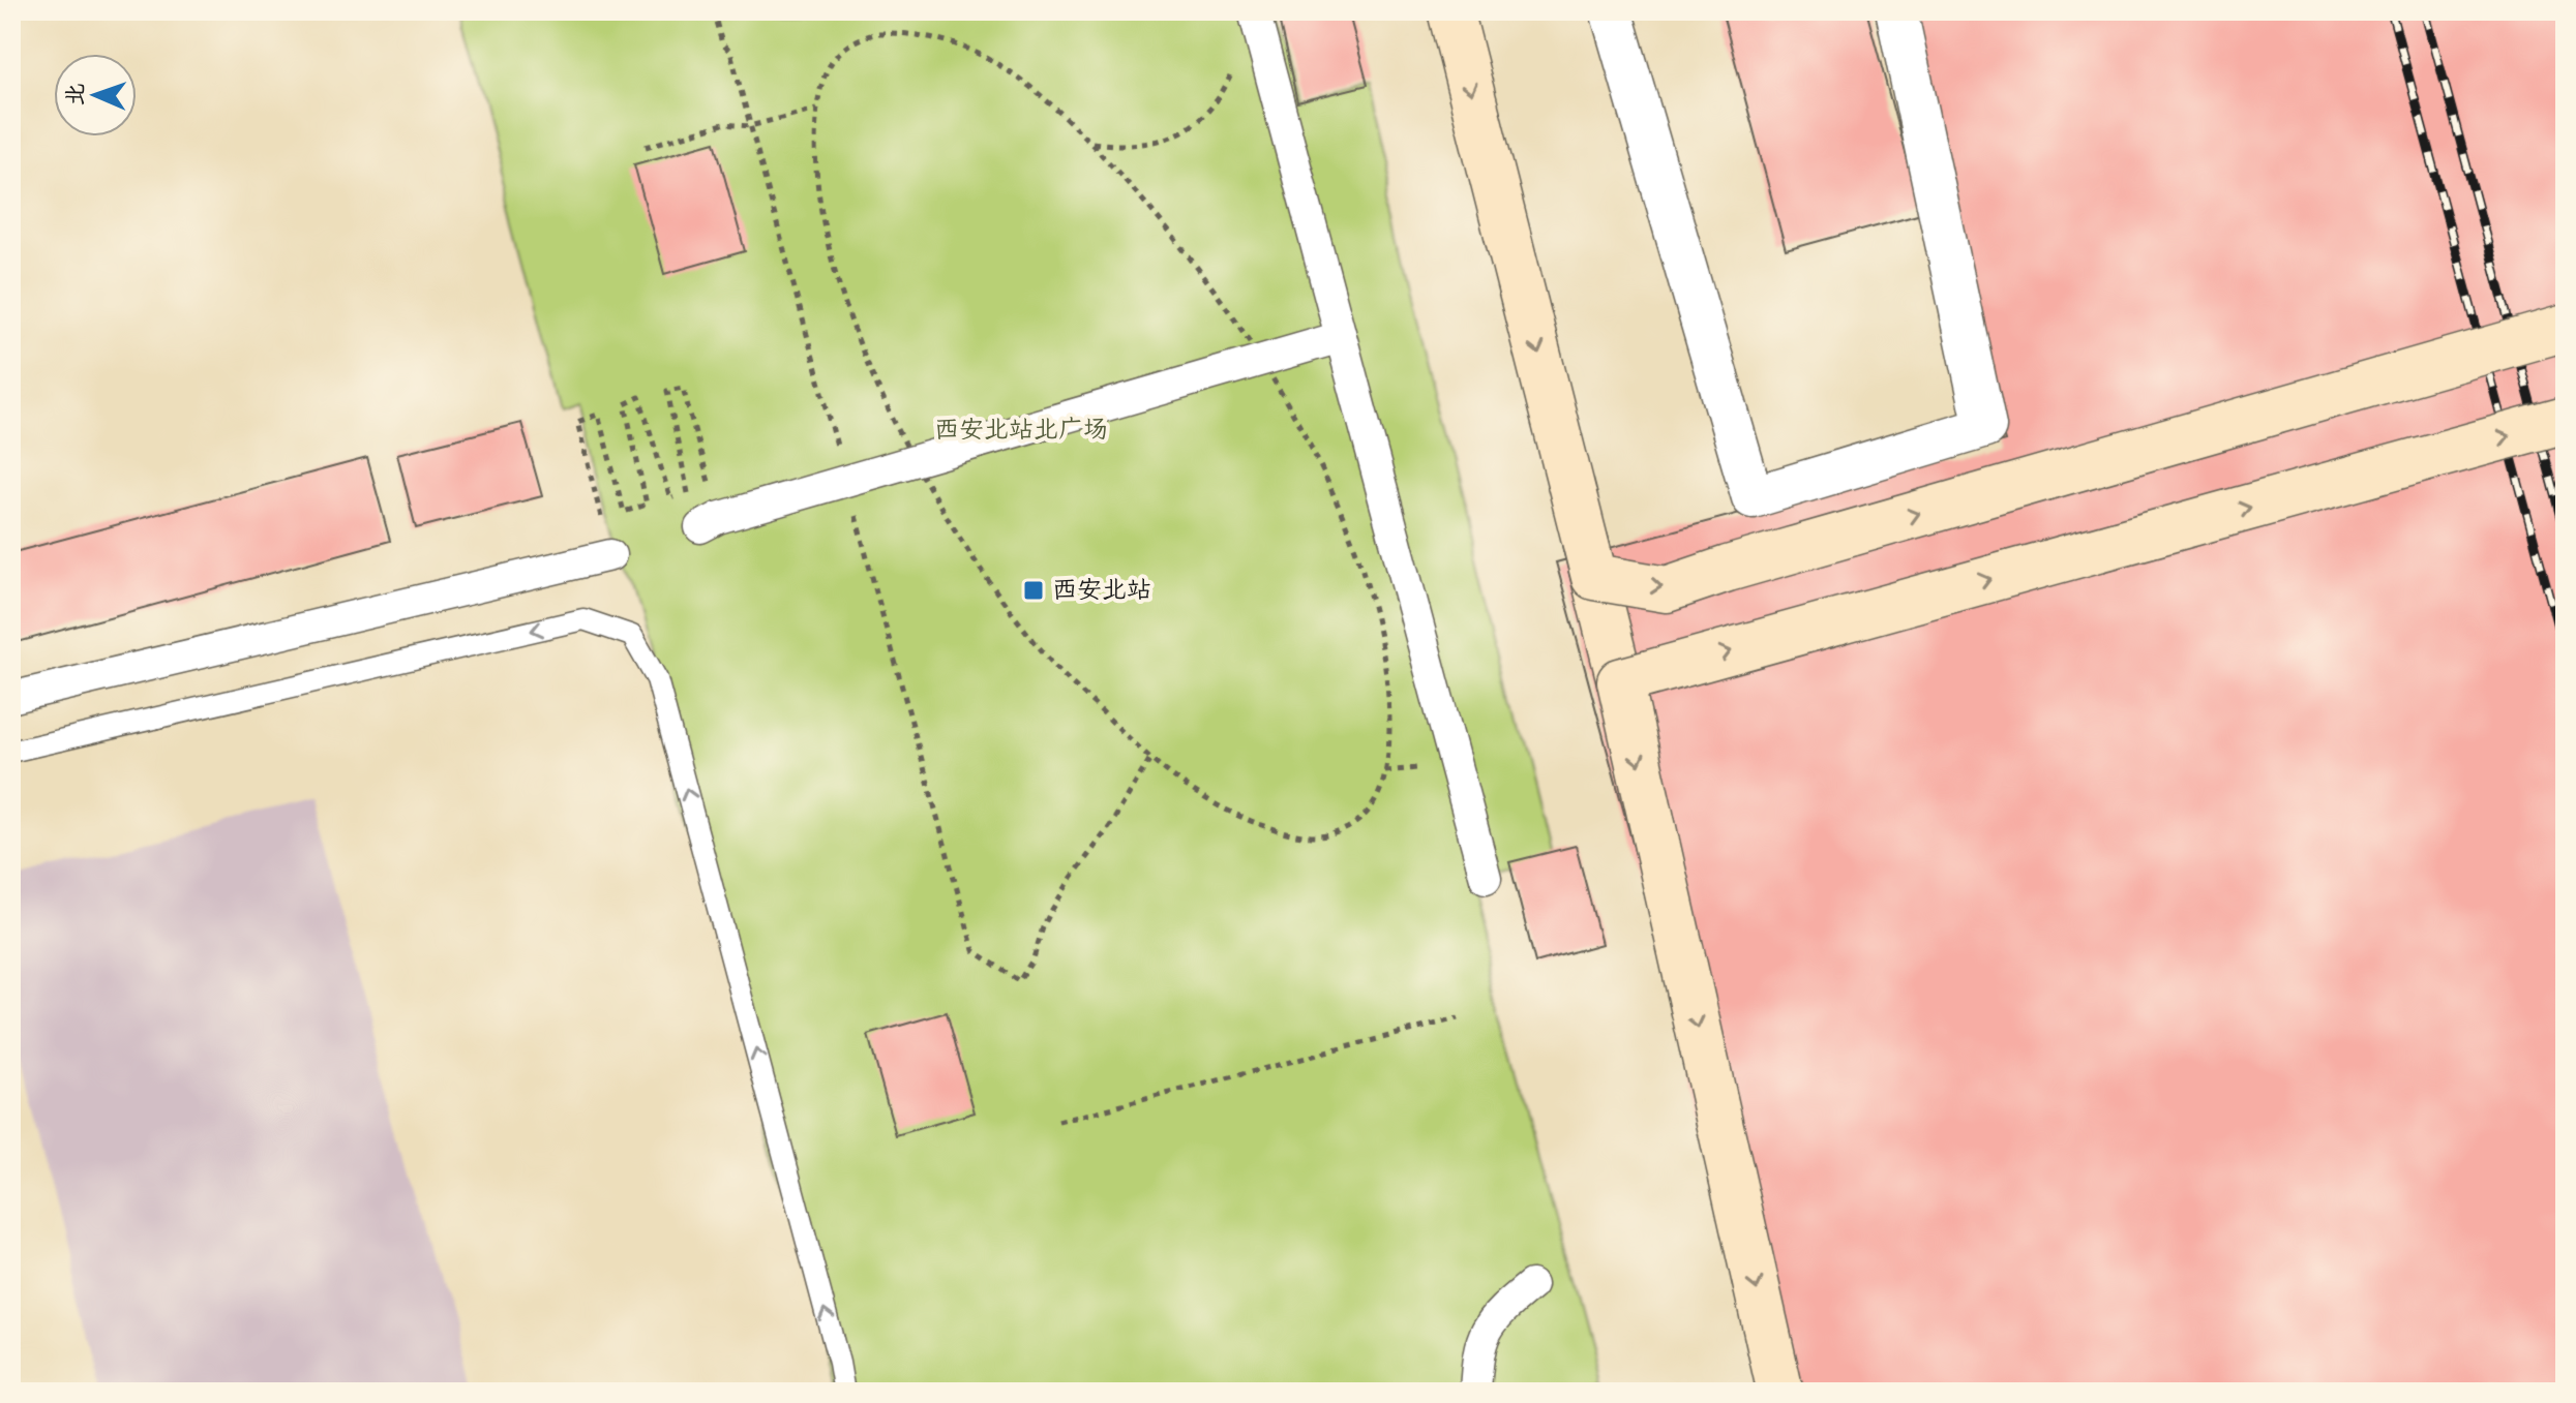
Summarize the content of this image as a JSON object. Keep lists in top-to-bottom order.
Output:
{
  "parks": ["西安北站北广场"],
  "places": {
    "transit": ["西安北站"]
  },
  "north": "left"
}
